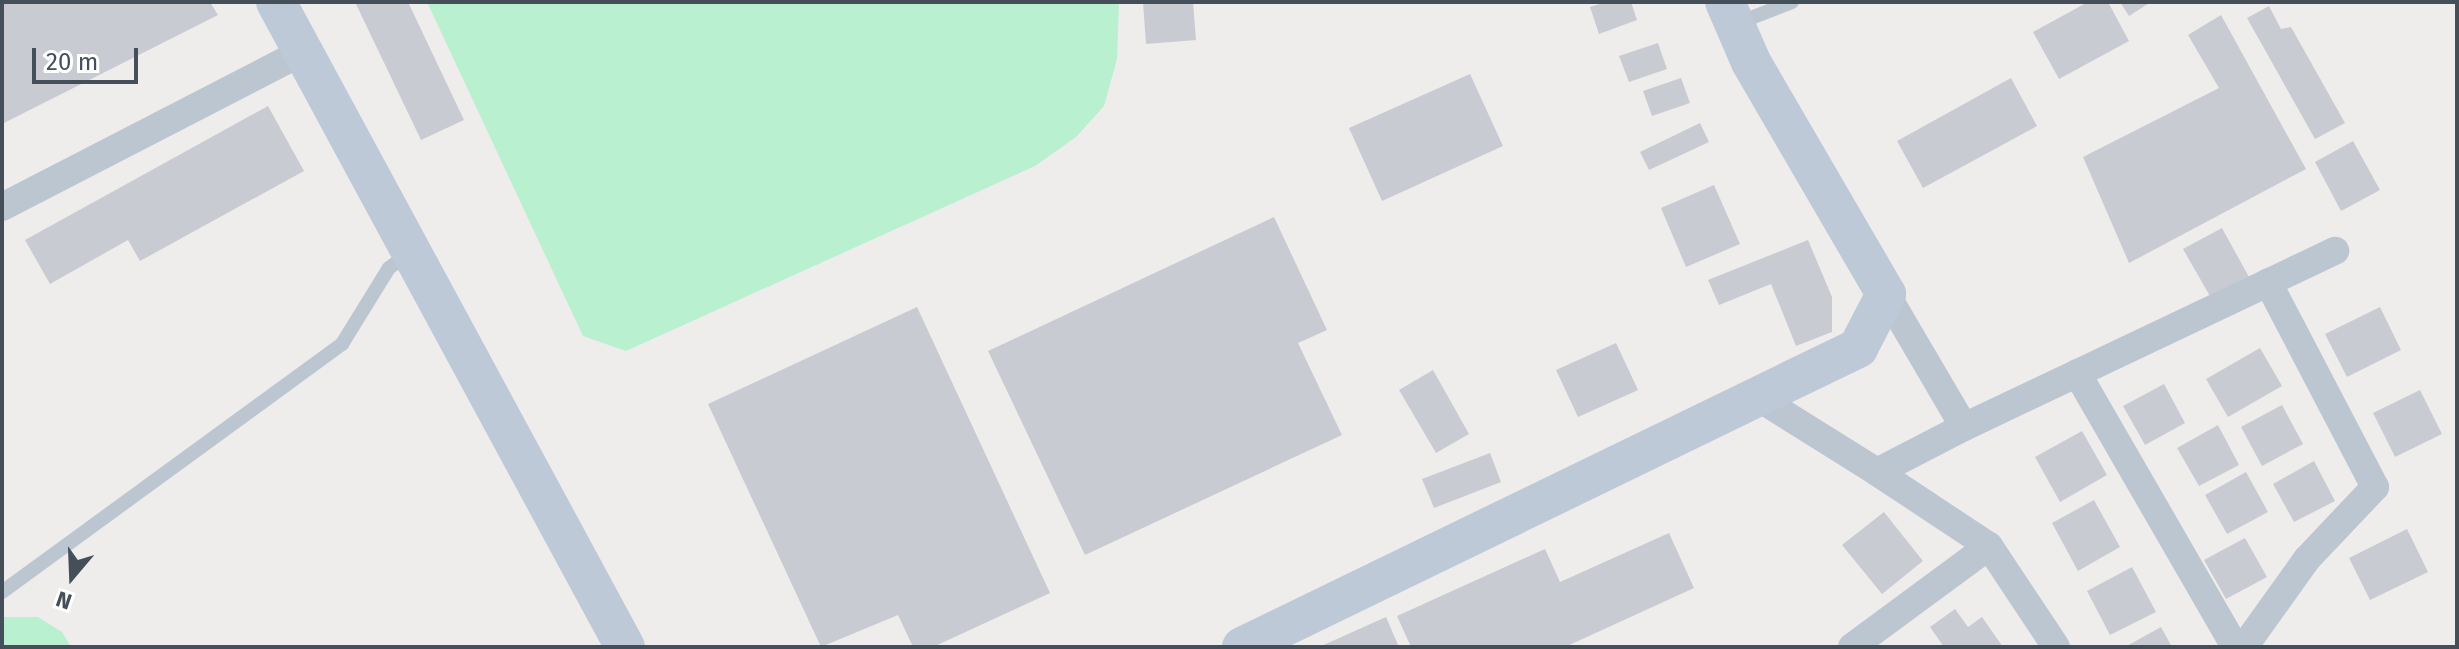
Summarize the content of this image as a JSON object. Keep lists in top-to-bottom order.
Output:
{
  "scale_bar": "20 m",
  "north": "bottom"
}
